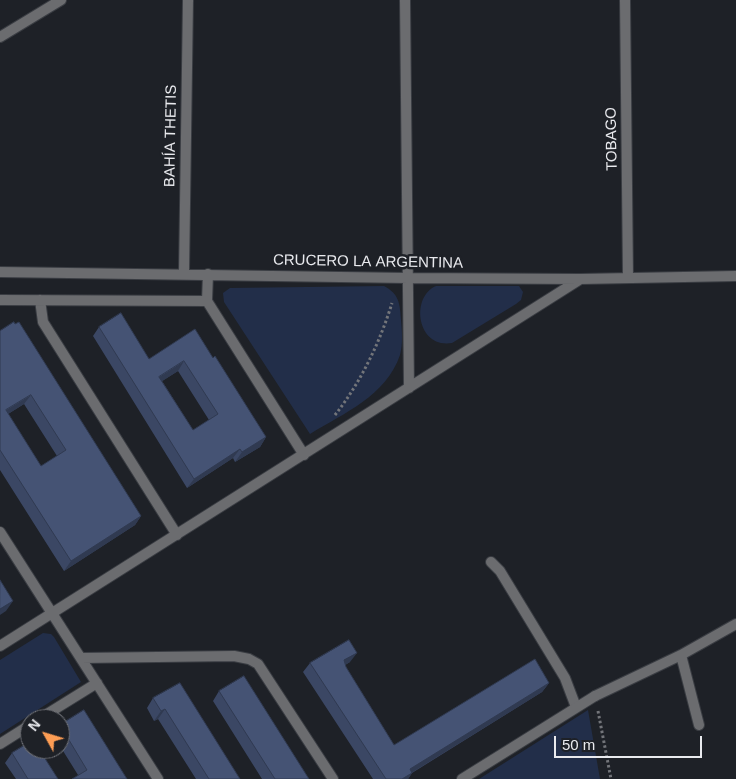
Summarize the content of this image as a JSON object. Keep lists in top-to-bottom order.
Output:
{
  "streets": {
    "street": ["BAHÍA THETIS", "TOBAGO", "CRUCERO LA ARGENTINA"]
  },
  "crossings": [
    ["BAHÍA THETIS", "CRUCERO LA ARGENTINA"],
    ["TOBAGO", "CRUCERO LA ARGENTINA"]
  ],
  "scale_bar": "50 m",
  "north": "top left"
}
